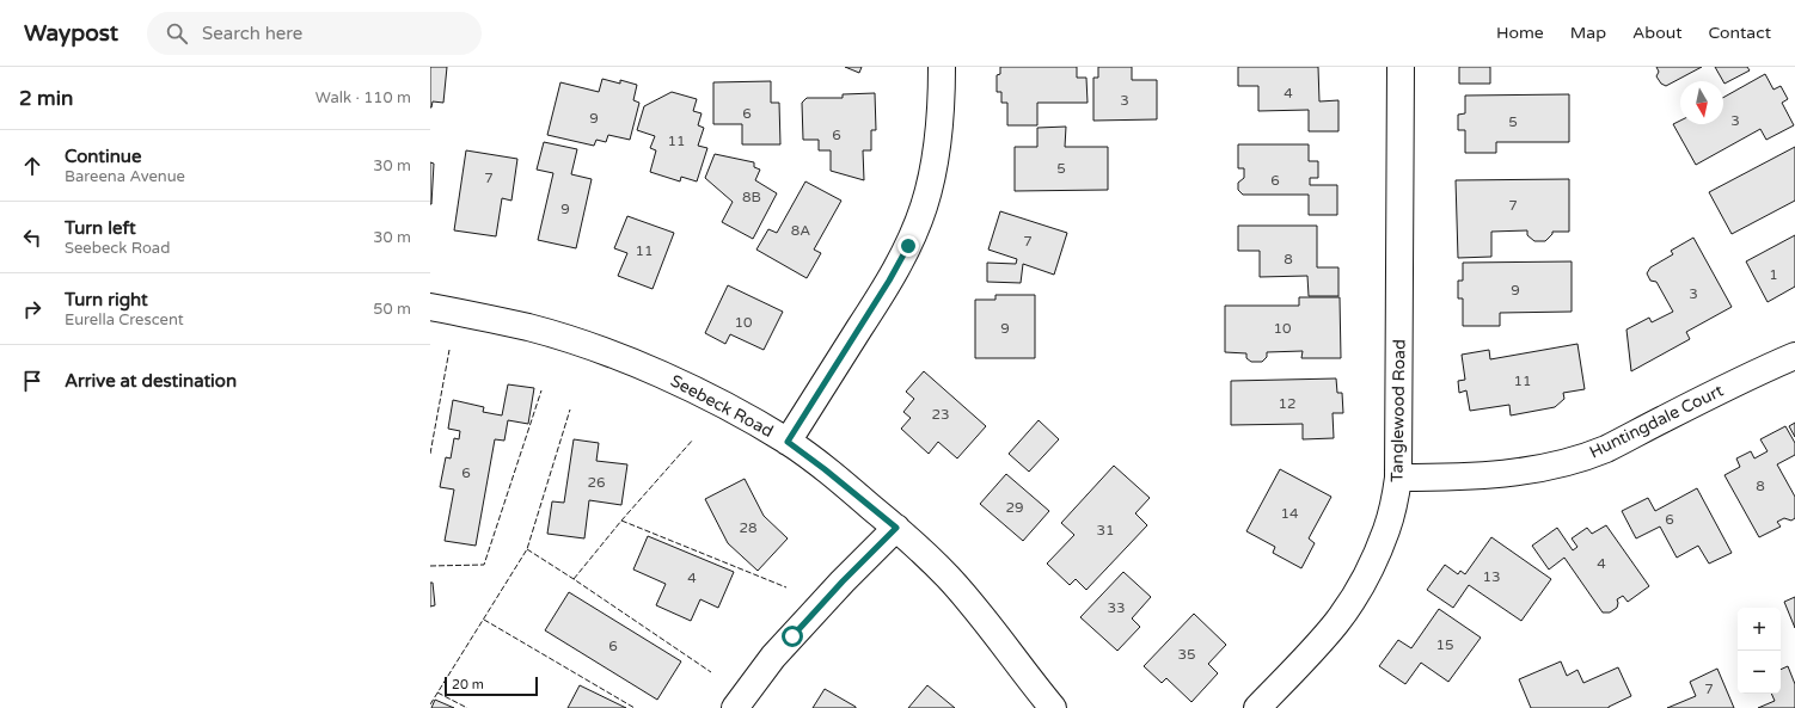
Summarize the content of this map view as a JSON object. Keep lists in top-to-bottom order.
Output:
{
  "streets": {
    "street": ["Seebeck Road", "Tanglewood Road", "Huntingdale Court"]
  },
  "crossings": [
    ["Tanglewood Road", "Huntingdale Court"]
  ],
  "house_numbers": [
    "4",
    "3",
    "6",
    "9",
    "3",
    "5",
    "6",
    "11",
    "5",
    "7",
    "6",
    "8B",
    "7",
    "9",
    "8A",
    "7",
    "11",
    "8",
    "1",
    "9",
    "3",
    "10",
    "9",
    "10",
    "11",
    "12",
    "23",
    "6",
    "26",
    "8",
    "29",
    "14",
    "6",
    "28",
    "31",
    "4",
    "13",
    "4",
    "33",
    "15",
    "6",
    "35",
    "7"
  ],
  "scale_bar": "20 m",
  "north": "bottom",
  "page": {
    "header": "Waypost",
    "search": "Search here",
    "nav": [
      "Home",
      "Map",
      "About",
      "Contact"
    ],
    "heading": ["2 min", "Walk · 110 m"],
    "list": [
      ["Continue", "Bareena Avenue", "30 m"],
      ["Turn left", "Seebeck Road", "30 m"],
      ["Turn right", "Eurella Crescent", "50 m"],
      "Arrive at destination"
    ],
    "map_buttons": ["+", "−"],
    "scale": "20 m"
  }
}
